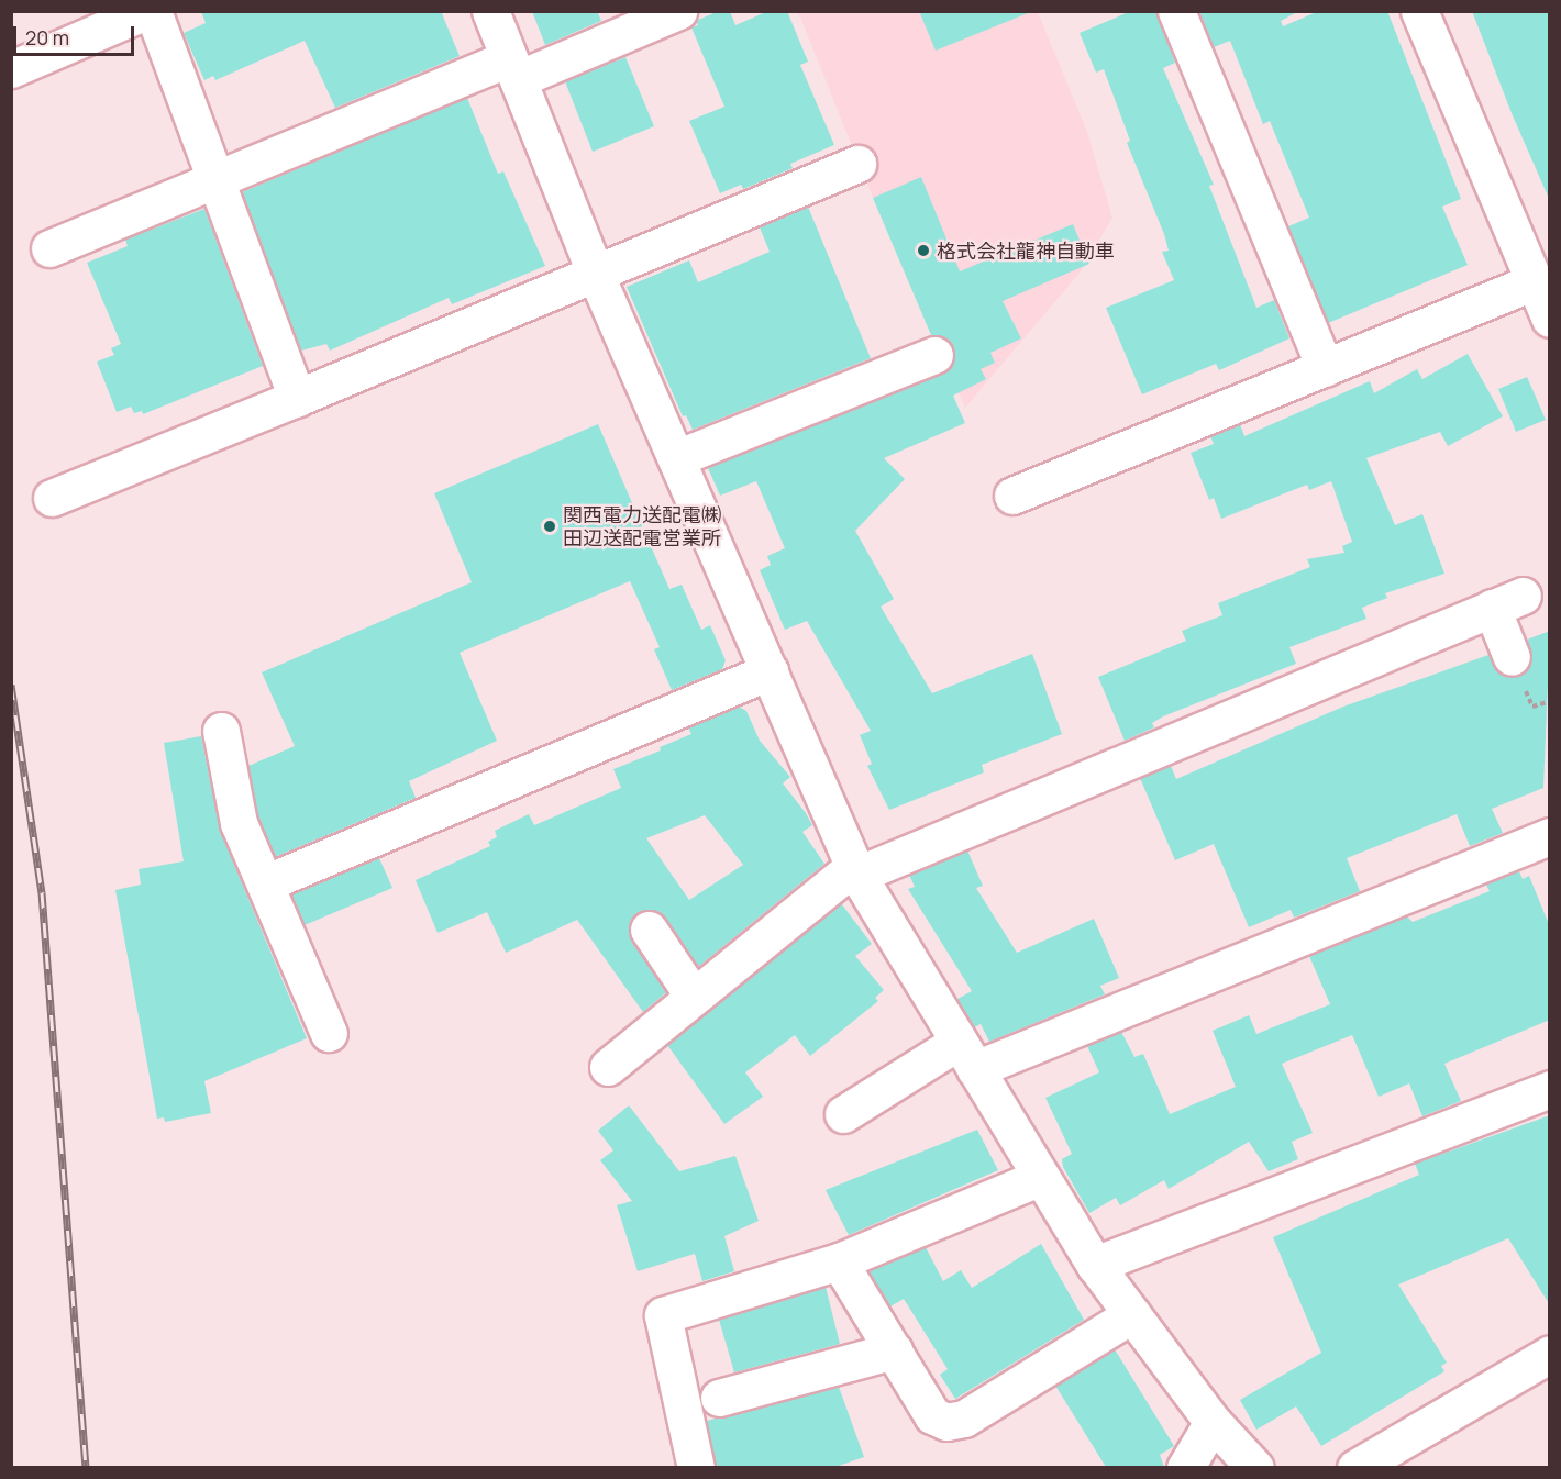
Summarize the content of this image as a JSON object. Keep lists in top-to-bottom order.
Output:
{
  "places": ["格式会社龍神自動車", "関西電力送配電㈱ 田辺送配電営業所"],
  "scale_bar": "20 m"
}
